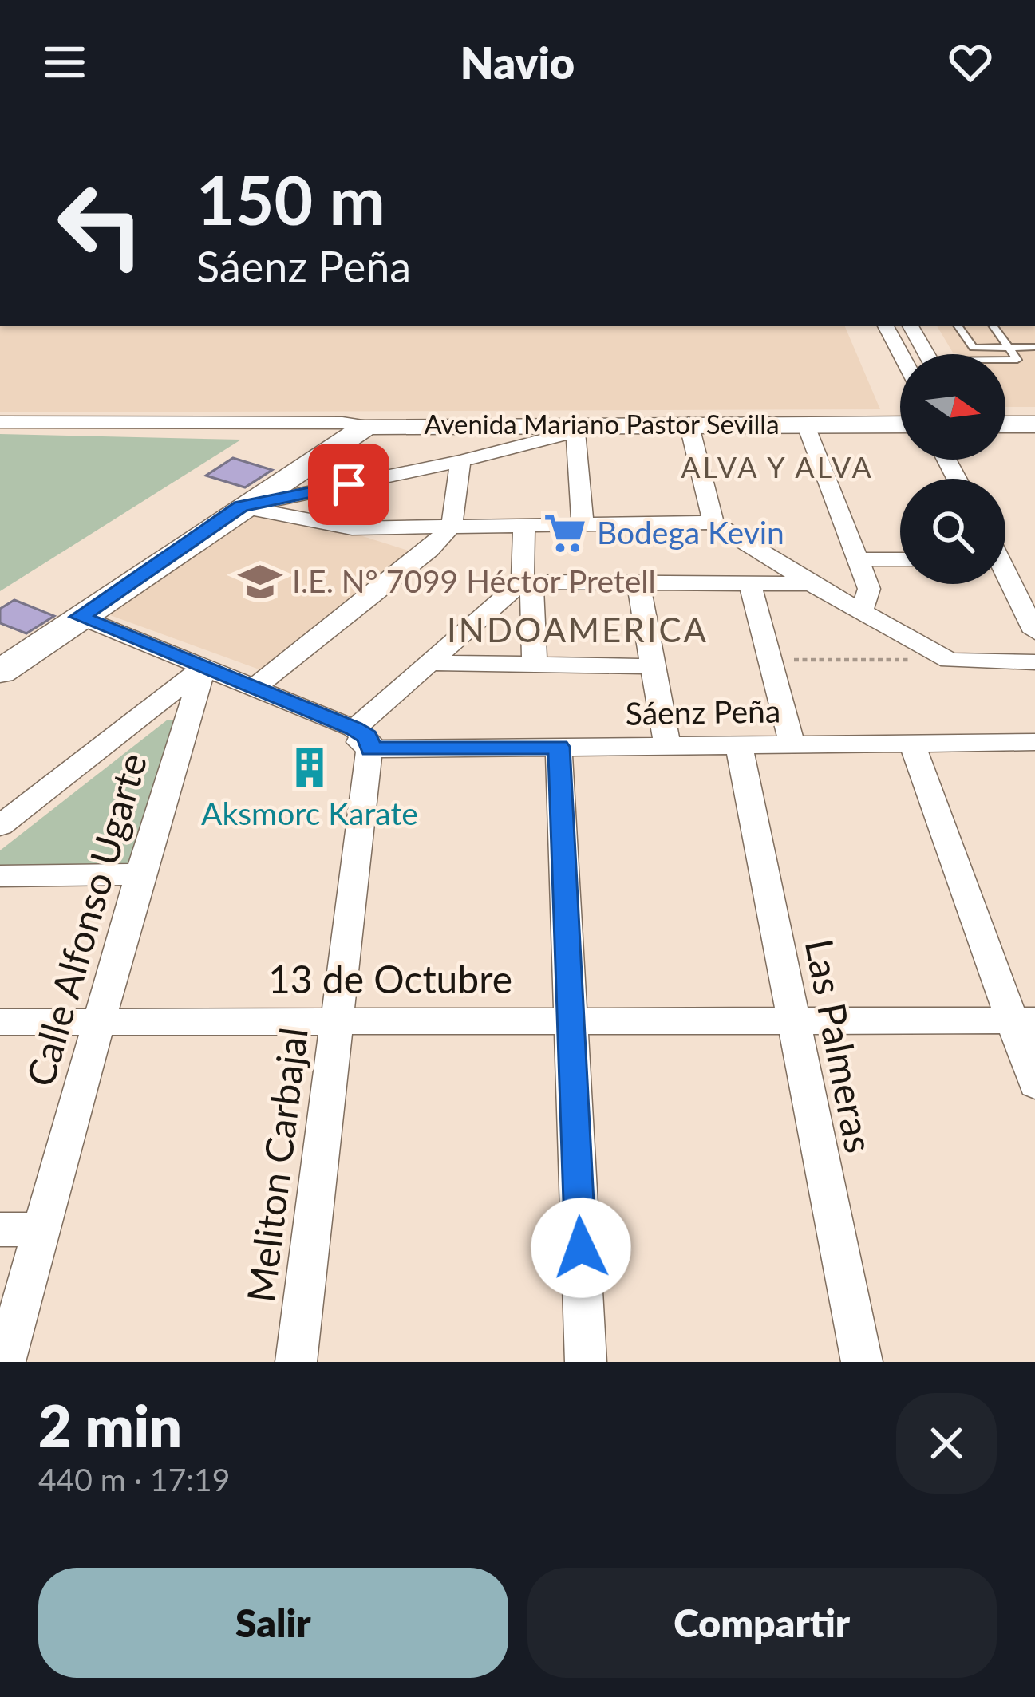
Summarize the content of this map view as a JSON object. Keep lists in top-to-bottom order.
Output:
{
  "streets": {
    "street": [
      "Avenida Mariano Pastor Sevilla",
      "Sáenz Peña",
      "Calle Alfonso Ugarte",
      "13 de Octubre",
      "Las Palmeras",
      "Meliton Carbajal"
    ]
  },
  "crossings": [
    ["Sáenz Peña", "Las Palmeras"],
    ["Sáenz Peña", "Meliton Carbajal"],
    ["Calle Alfonso Ugarte", "13 de Octubre"],
    ["13 de Octubre", "Las Palmeras"],
    ["13 de Octubre", "Meliton Carbajal"]
  ],
  "districts": ["ALVA Y ALVA", "INDOAMERICA"],
  "places": {
    "supermarket": ["Bodega Kevin"],
    "school or university": ["I.E. N° 7099 Héctor Pretell"],
    "building": ["Aksmorc Karate"]
  },
  "north": "right",
  "page": {
    "header": "Navio",
    "turn": ["150 m", "Sáenz Peña"],
    "heading": ["2 min", "440 m · 17:19"],
    "buttons": ["Salir", "Compartir"]
  }
}
